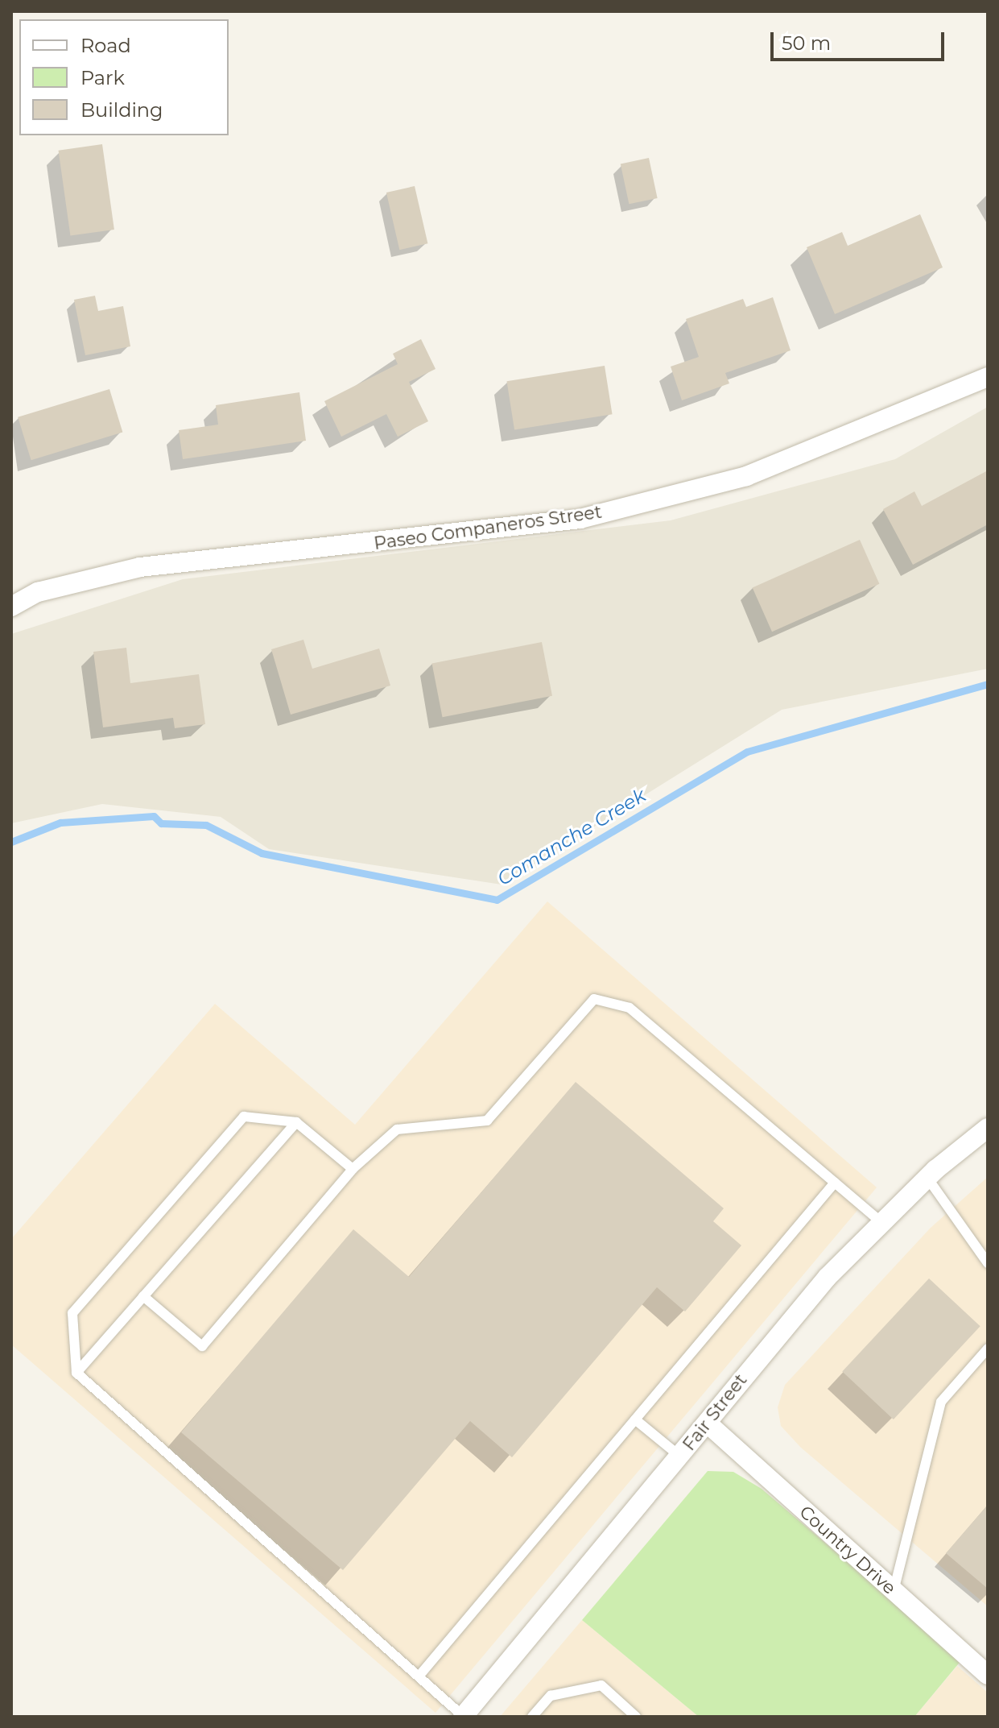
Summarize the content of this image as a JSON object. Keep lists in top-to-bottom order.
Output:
{
  "streets": {
    "street": ["Paseo Companeros Street", "Fair Street", "Country Drive"]
  },
  "crossings": [
    ["Fair Street", "Country Drive"]
  ],
  "water": ["Comanche Creek"],
  "legend": ["Road", "Park", "Building"],
  "scale_bar": "50 m"
}
